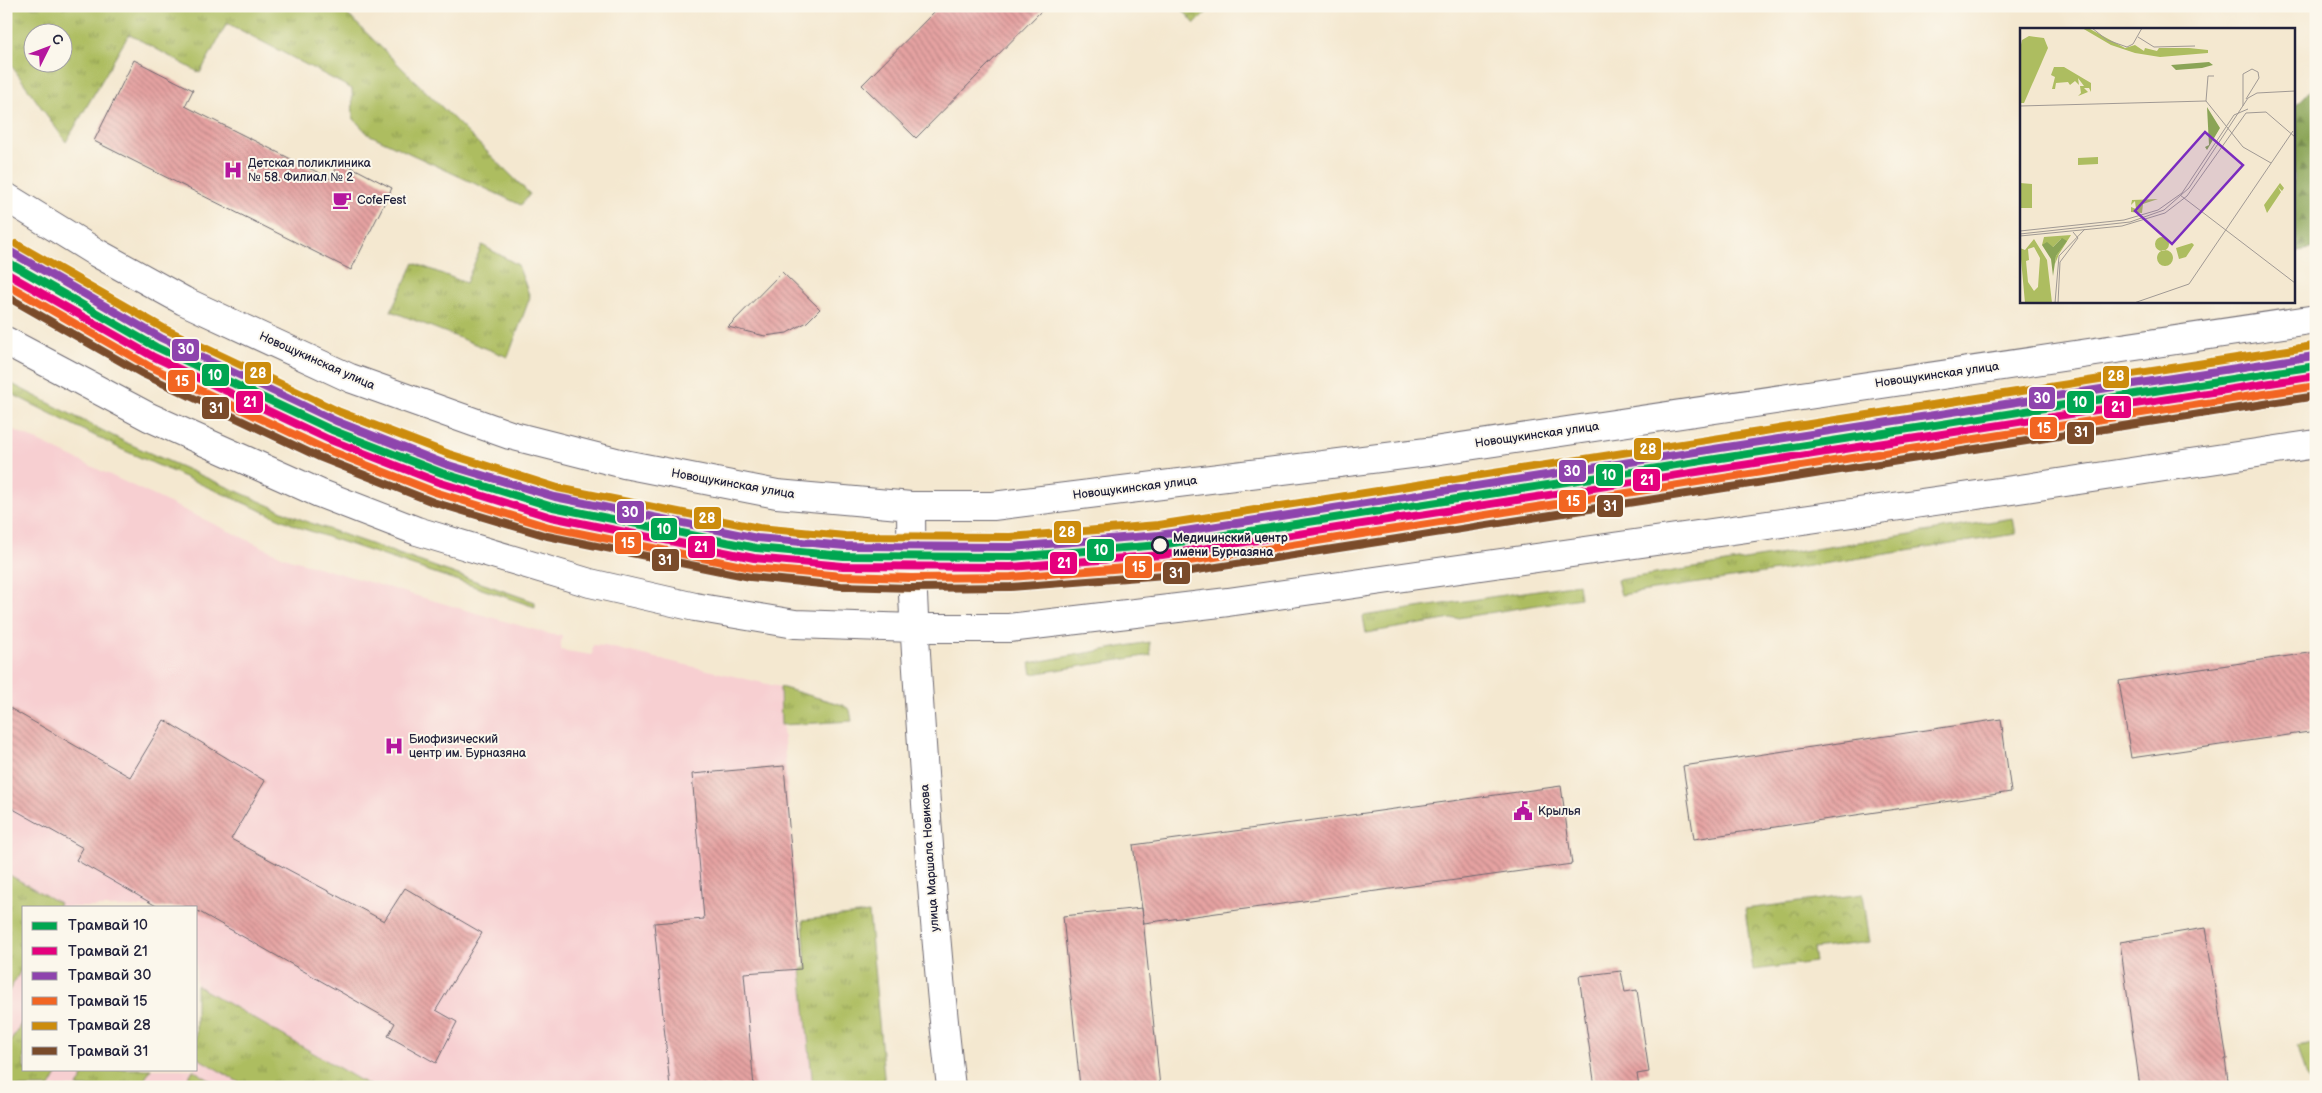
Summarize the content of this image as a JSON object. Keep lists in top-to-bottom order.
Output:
{
  "streets": {
    "main road": ["Новощукинская улица", "улица Маршала Новикова"]
  },
  "crossings": [
    ["Новощукинская улица", "улица Маршала Новикова"]
  ],
  "places": {
    "hospital": ["Детская поликлиника № 58. Филиал № 2", "Биофизический центр им. Бурназяна"],
    "cafe": ["CofeFest"],
    "other": ["Медицинский центр имени Бурназяна"],
    "public building": ["Крылья"]
  },
  "lines": [
    "tram line 28",
    "tram line 30",
    "tram line 10",
    "tram line 21",
    "tram line 15",
    "tram line 31"
  ],
  "legend": [
    "Трамвай 10",
    "Трамвай 21",
    "Трамвай 30",
    "Трамвай 15",
    "Трамвай 28",
    "Трамвай 31"
  ],
  "north": "top right"
}
